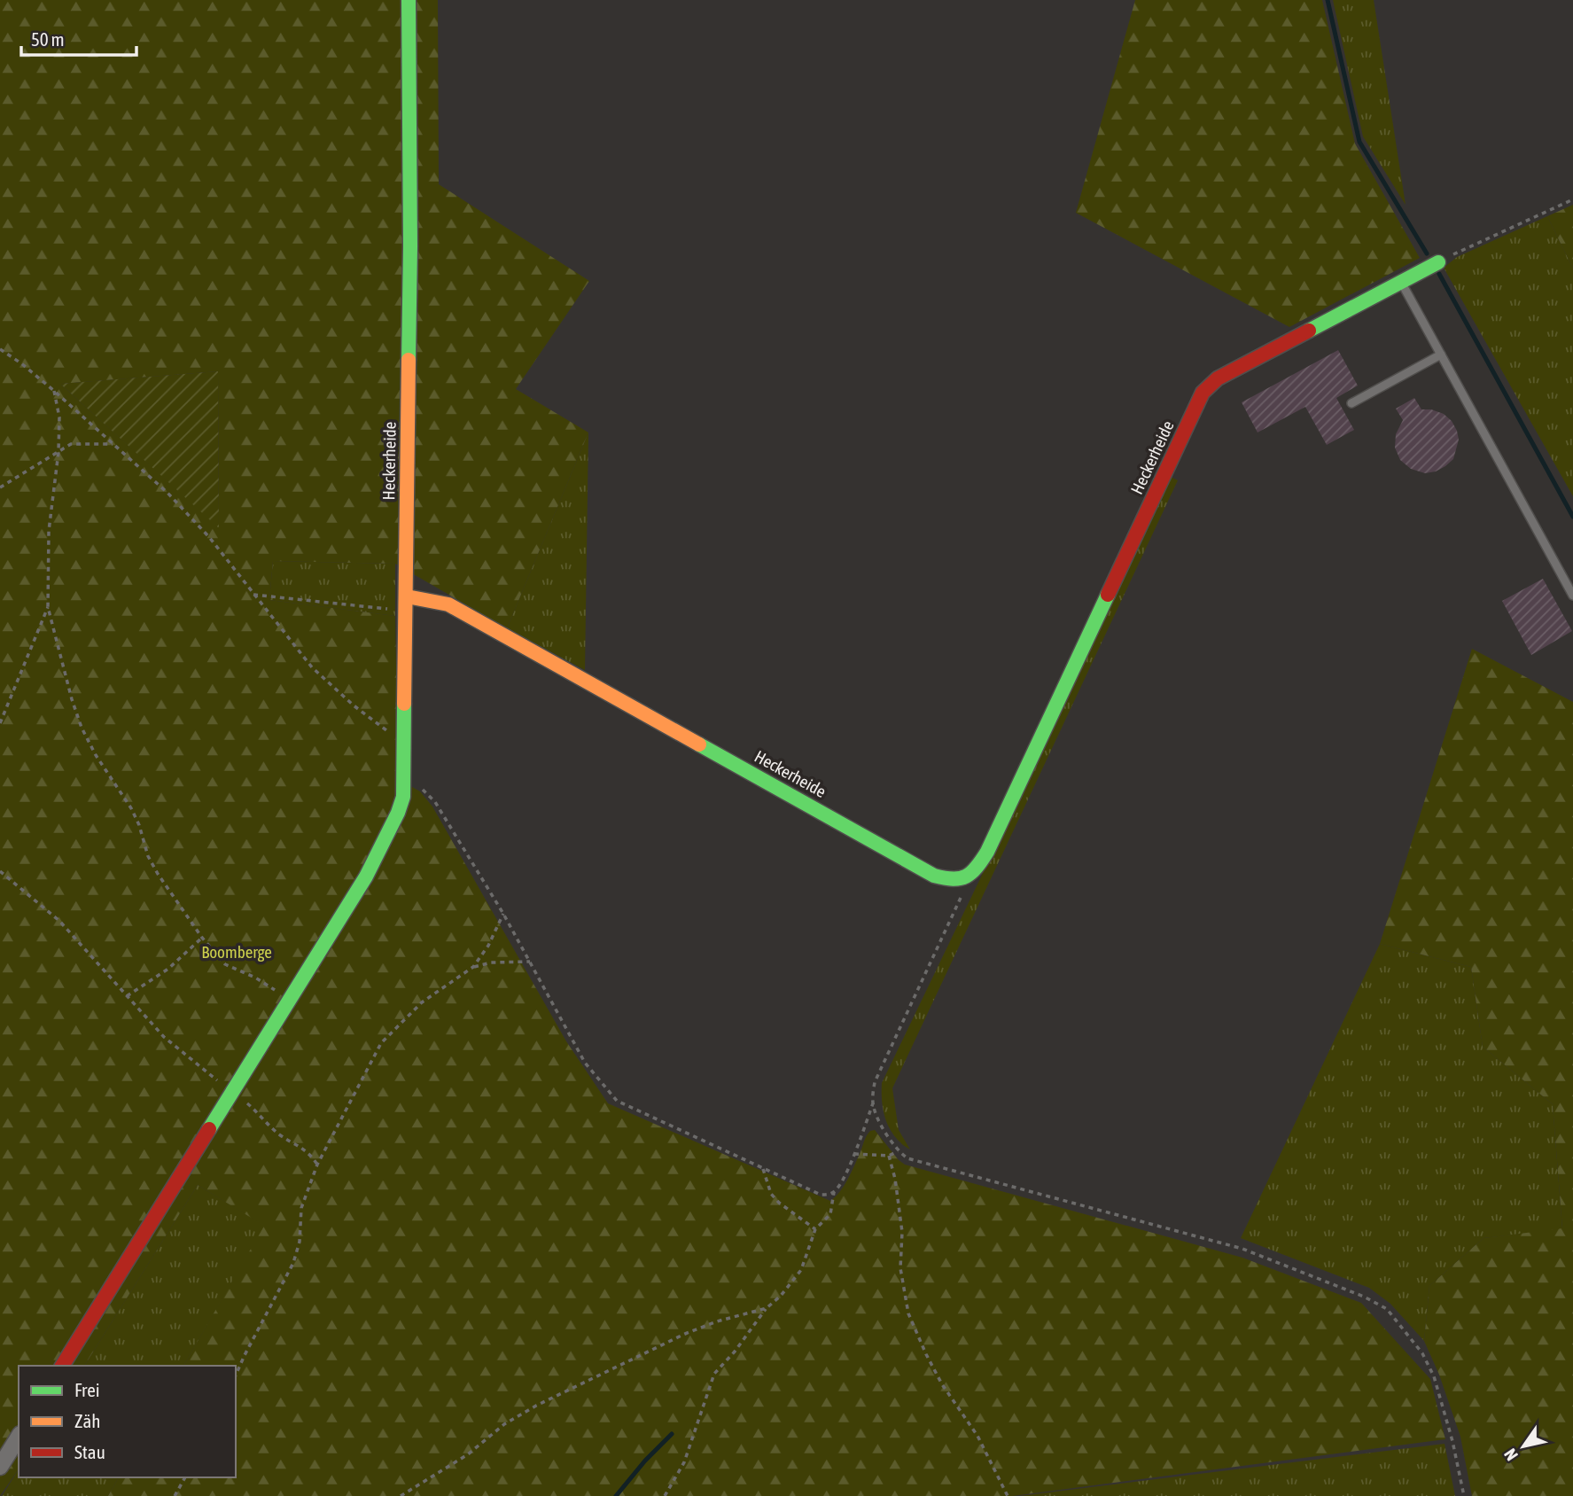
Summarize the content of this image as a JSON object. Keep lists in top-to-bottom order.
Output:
{
  "streets": {
    "street": ["Heckerheide"]
  },
  "parks": ["Boomberge"],
  "legend": ["Frei", "Zäh", "Stau"],
  "scale_bar": "50 m",
  "north": "bottom left"
}
